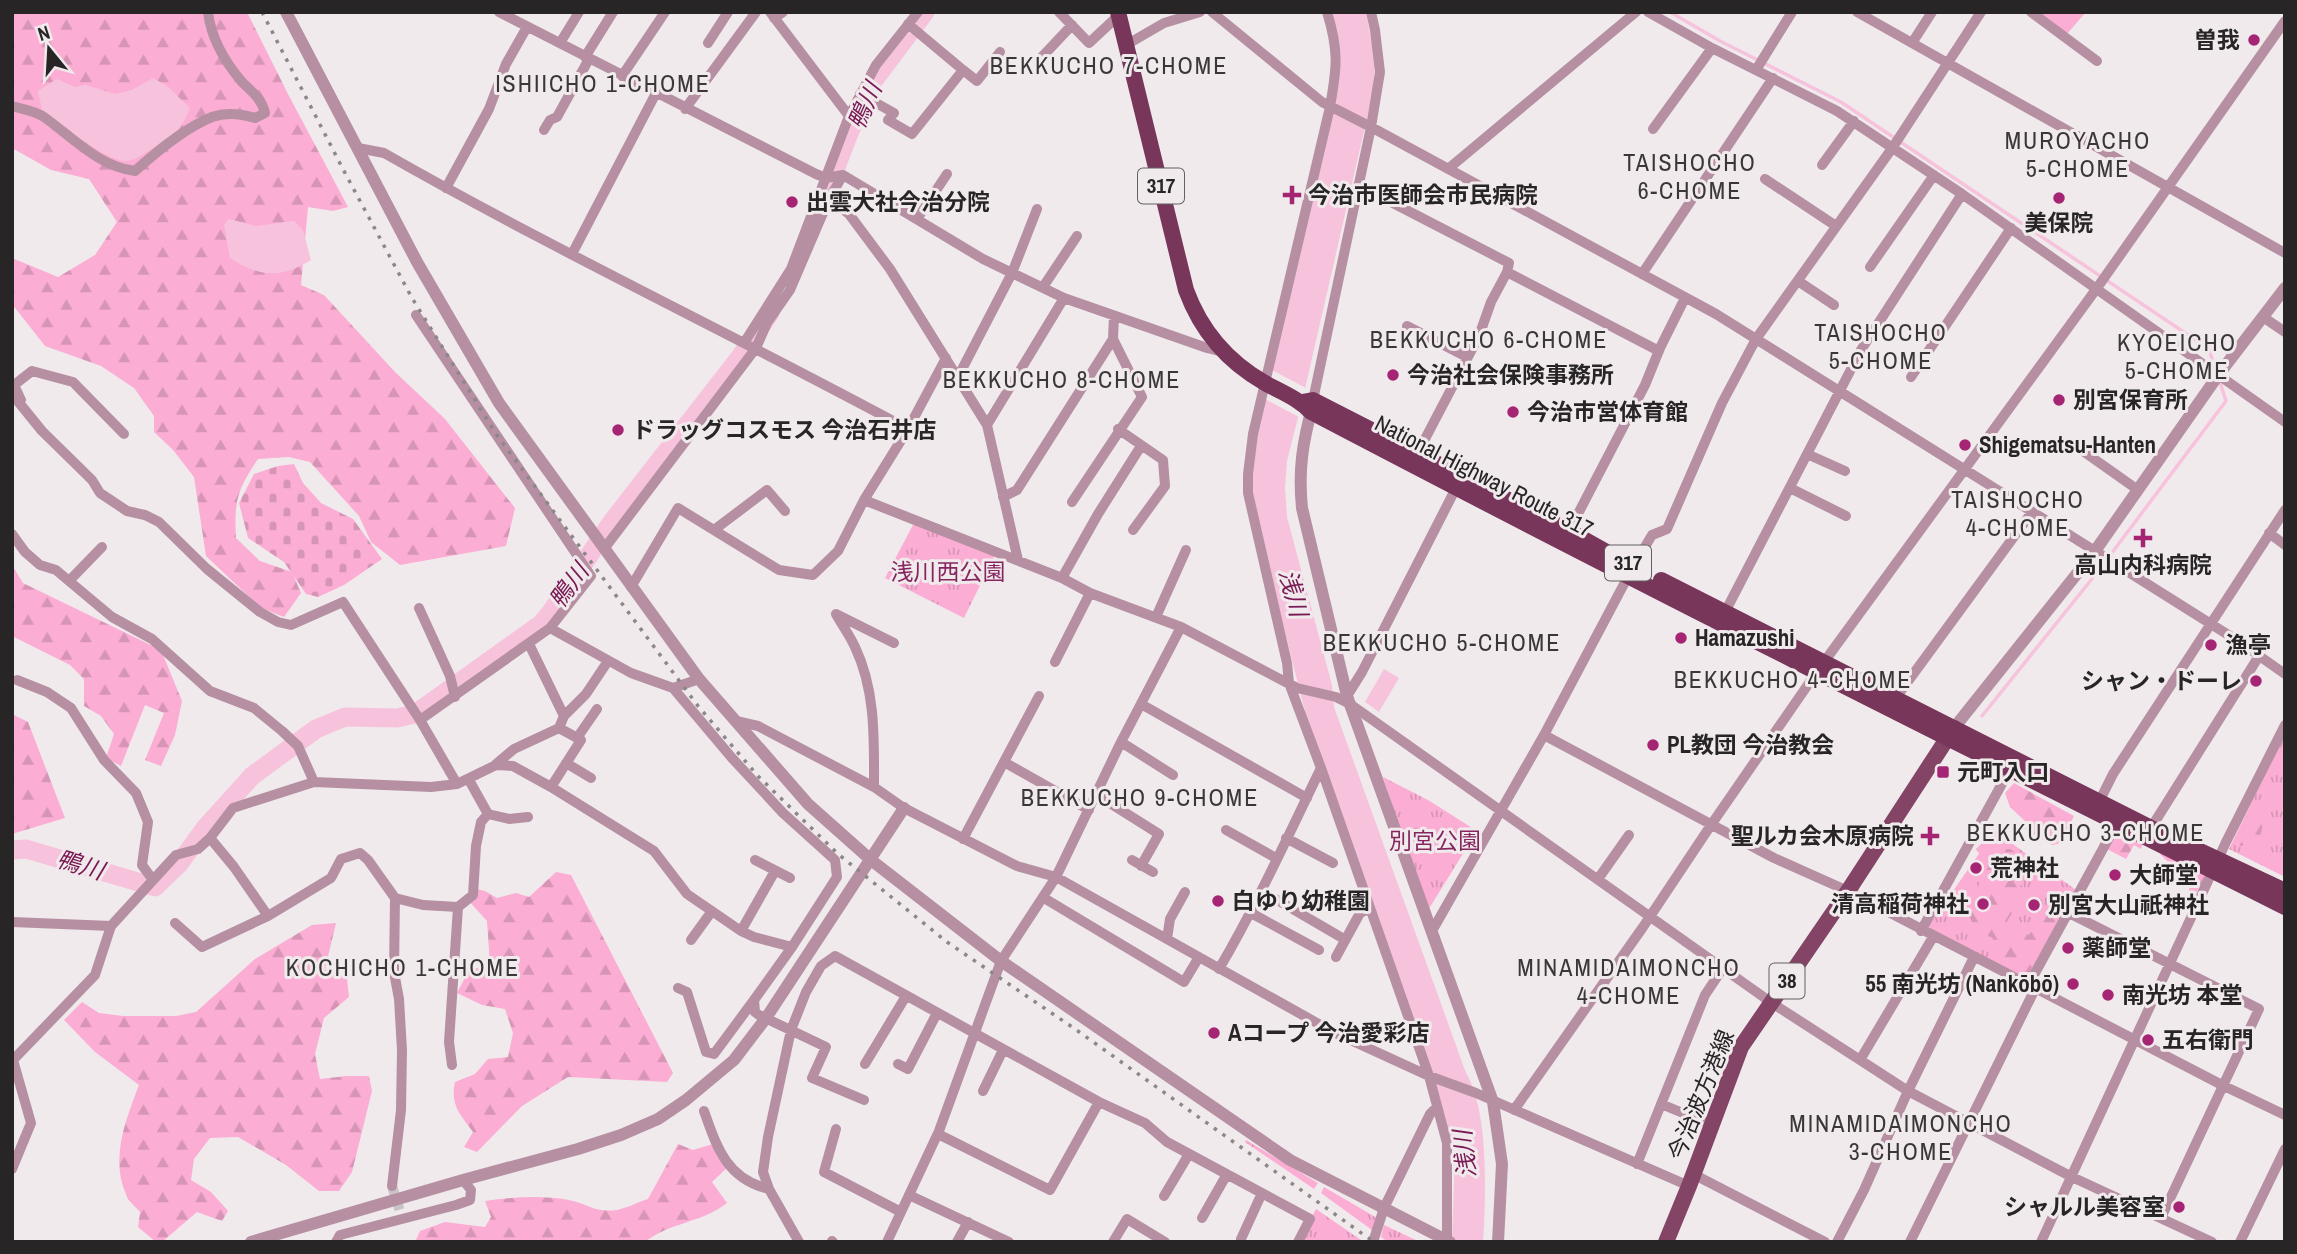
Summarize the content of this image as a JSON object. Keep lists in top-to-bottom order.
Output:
{
  "streets": {
    "highway": ["317", "National Highway Route 317"],
    "main road": ["38", "今治波方港線"]
  },
  "crossings": [
    ["National Highway Route 317", "今治波方港線"]
  ],
  "districts": [
    "BEKKUCHO 7-CHOME",
    "ISHIICHO 1-CHOME",
    "MUROYACHO 5-CHOME",
    "TAISHOCHO 6-CHOME",
    "TAISHOCHO 5-CHOME",
    "BEKKUCHO 6-CHOME",
    "KYOEICHO 5-CHOME",
    "BEKKUCHO 8-CHOME",
    "TAISHOCHO 4-CHOME",
    "BEKKUCHO 5-CHOME",
    "BEKKUCHO 4-CHOME",
    "BEKKUCHO 9-CHOME",
    "BEKKUCHO 3-CHOME",
    "KOCHICHO 1-CHOME",
    "MINAMIDAIMONCHO 4-CHOME",
    "MINAMIDAIMONCHO 3-CHOME"
  ],
  "water": ["鴨川", "浅川"],
  "parks": ["浅川西公園", "別宮公園"],
  "places": {
    "other": [
      "曽我",
      "美保院",
      "出雲大社今治分院",
      "今治社会保険事務所",
      "別宮保育所",
      "今治市営体育館",
      "ドラッグコスモス 今治石井店",
      "Shigematsu-Hanten",
      "Hamazushi",
      "漁亭",
      "シャン・ドーレ",
      "PL教団 今治教会",
      "荒神社",
      "大師堂",
      "白ゆり幼稚園",
      "清高稲荷神社",
      "別宮大山祇神社",
      "薬師堂",
      "55 南光坊 (Nankōbō)",
      "南光坊 本堂",
      "Aコープ 今治愛彩店",
      "五右衛門",
      "シャルル美容室"
    ],
    "health": ["今治市医師会市民病院", "高山内科病院", "聖ルカ会木原病院"],
    "transit": ["元町入口"]
  },
  "north": "top"
}
